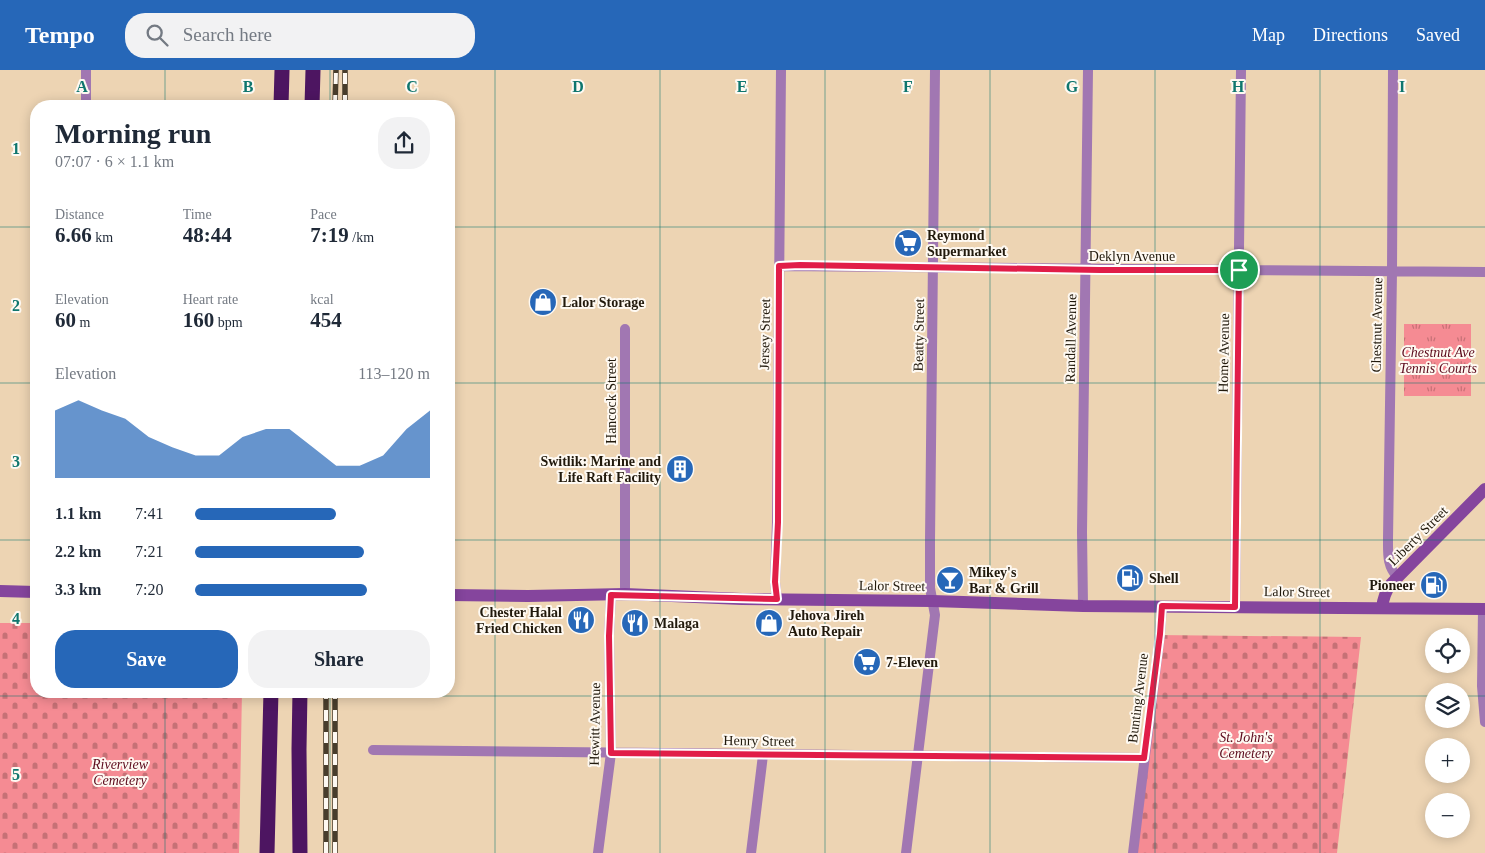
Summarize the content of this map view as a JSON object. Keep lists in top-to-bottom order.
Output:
{
  "streets": {
    "main road": ["Liberty Street", "Lalor Street"],
    "street": [
      "Deklyn Avenue",
      "Chestnut Avenue",
      "Jersey Street",
      "Beatty Street",
      "Randall Avenue",
      "Home Avenue",
      "Hancock Street",
      "Bunting Avenue",
      "Hewitt Avenue",
      "Henry Street"
    ]
  },
  "crossings": [
    ["Deklyn Avenue", "Chestnut Avenue"],
    ["Deklyn Avenue", "Jersey Street"],
    ["Deklyn Avenue", "Beatty Street"],
    ["Deklyn Avenue", "Randall Avenue"],
    ["Deklyn Avenue", "Home Avenue"],
    ["Chestnut Avenue", "Liberty Street"],
    ["Jersey Street", "Lalor Street"],
    ["Beatty Street", "Lalor Street"],
    ["Beatty Street", "Henry Street"],
    ["Randall Avenue", "Lalor Street"],
    ["Home Avenue", "Lalor Street"],
    ["Hancock Street", "Lalor Street"],
    ["Liberty Street", "Lalor Street"],
    ["Lalor Street", "Bunting Avenue"],
    ["Lalor Street", "Hewitt Avenue"],
    ["Bunting Avenue", "Henry Street"],
    ["Hewitt Avenue", "Henry Street"]
  ],
  "parks": ["Chestnut Ave Tennis Courts", "St. John's Cemetery", "Riverview Cemetery"],
  "places": {
    "supermarket": ["Reymond Supermarket", "7-Eleven"],
    "shop": ["Lalor Storage", "Jehova Jireh Auto Repair"],
    "building": ["Switlik: Marine and Life Raft Facility"],
    "fuel station": ["Shell", "Pioneer"],
    "bar": ["Mikey's Bar & Grill"],
    "restaurant": ["Chester Halal Fried Chicken", "Malaga"]
  },
  "page": {
    "header": "Tempo",
    "search": "Search here",
    "nav": ["Map", "Directions", "Saved"],
    "heading": ["Morning run", "07:07 · 6 × 1.1 km"],
    "stats": [
      ["Distance", "6.66 km"],
      ["Time", "48:44"],
      ["Pace", "7:19 /km"],
      ["Elevation", "60 m"],
      ["Heart rate", "160 bpm"],
      ["kcal", "454"]
    ],
    "chart": ["Elevation", "113–120 m"],
    "list": [
      {
        "name": "1.1 km",
        "note": "7:41"
      },
      {
        "name": "2.2 km",
        "note": "7:21"
      },
      {
        "name": "3.3 km",
        "note": "7:20"
      }
    ],
    "buttons": ["Save", "Share"],
    "map_buttons": ["+", "−"]
  },
  "grid": {
    "columns": [
      "A",
      "B",
      "C",
      "D",
      "E",
      "F",
      "G",
      "H",
      "I"
    ],
    "rows": [
      "1",
      "2",
      "3",
      "4",
      "5"
    ]
  }
}
